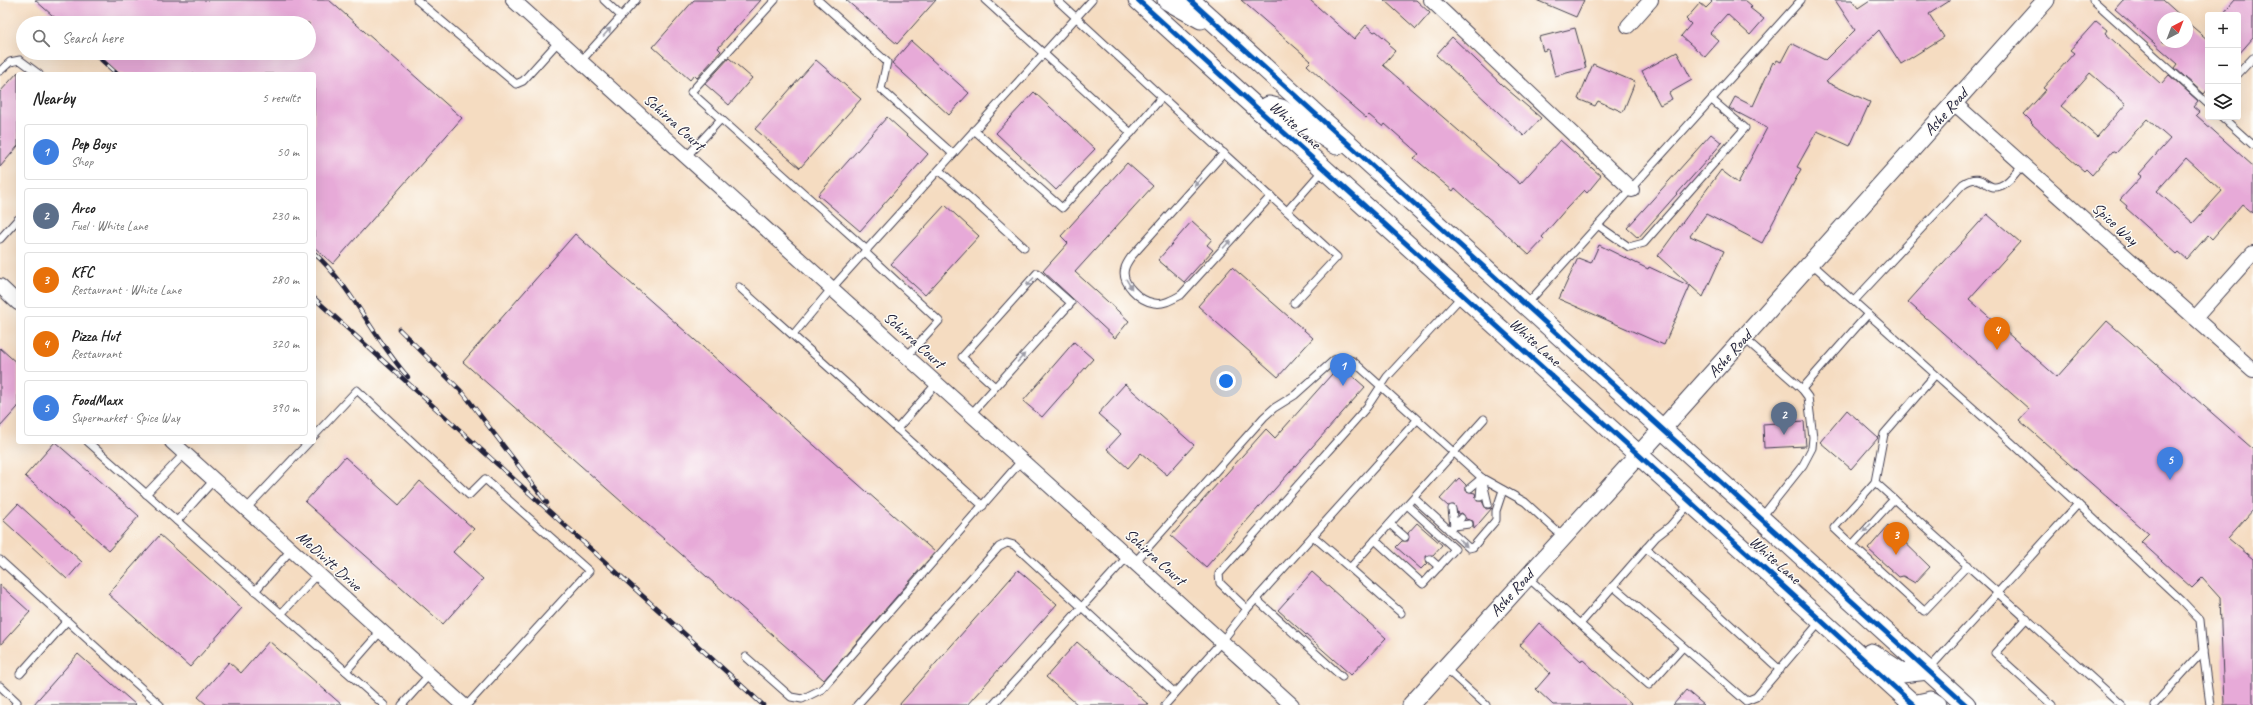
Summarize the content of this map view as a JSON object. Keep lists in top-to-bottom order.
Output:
{
  "streets": {
    "main road": ["White Lane"],
    "street": [
      "Ashe Road",
      "Schirra Court",
      "Spice Way",
      "McDivitt Drive"
    ]
  },
  "crossings": [
    ["Ashe Road", "White Lane"],
    ["Ashe Road", "Spice Way"]
  ],
  "north": "top right",
  "page": {
    "map_buttons": ["+", "−"],
    "search": "Search here",
    "heading": ["Nearby", "5 results"],
    "list": [
      {
        "mark": "1",
        "name": "Pep Boys",
        "note": "Shop",
        "value": "50 m"
      },
      {
        "mark": "2",
        "name": "Arco",
        "note": "Fuel · White Lane",
        "value": "230 m"
      },
      {
        "mark": "3",
        "name": "KFC",
        "note": "Restaurant · White Lane",
        "value": "280 m"
      },
      {
        "mark": "4",
        "name": "Pizza Hut",
        "note": "Restaurant",
        "value": "320 m"
      },
      {
        "mark": "5",
        "name": "FoodMaxx",
        "note": "Supermarket · Spice Way",
        "value": "390 m"
      }
    ],
    "pins": [
      "4",
      "1",
      "2",
      "5",
      "3"
    ]
  }
}
